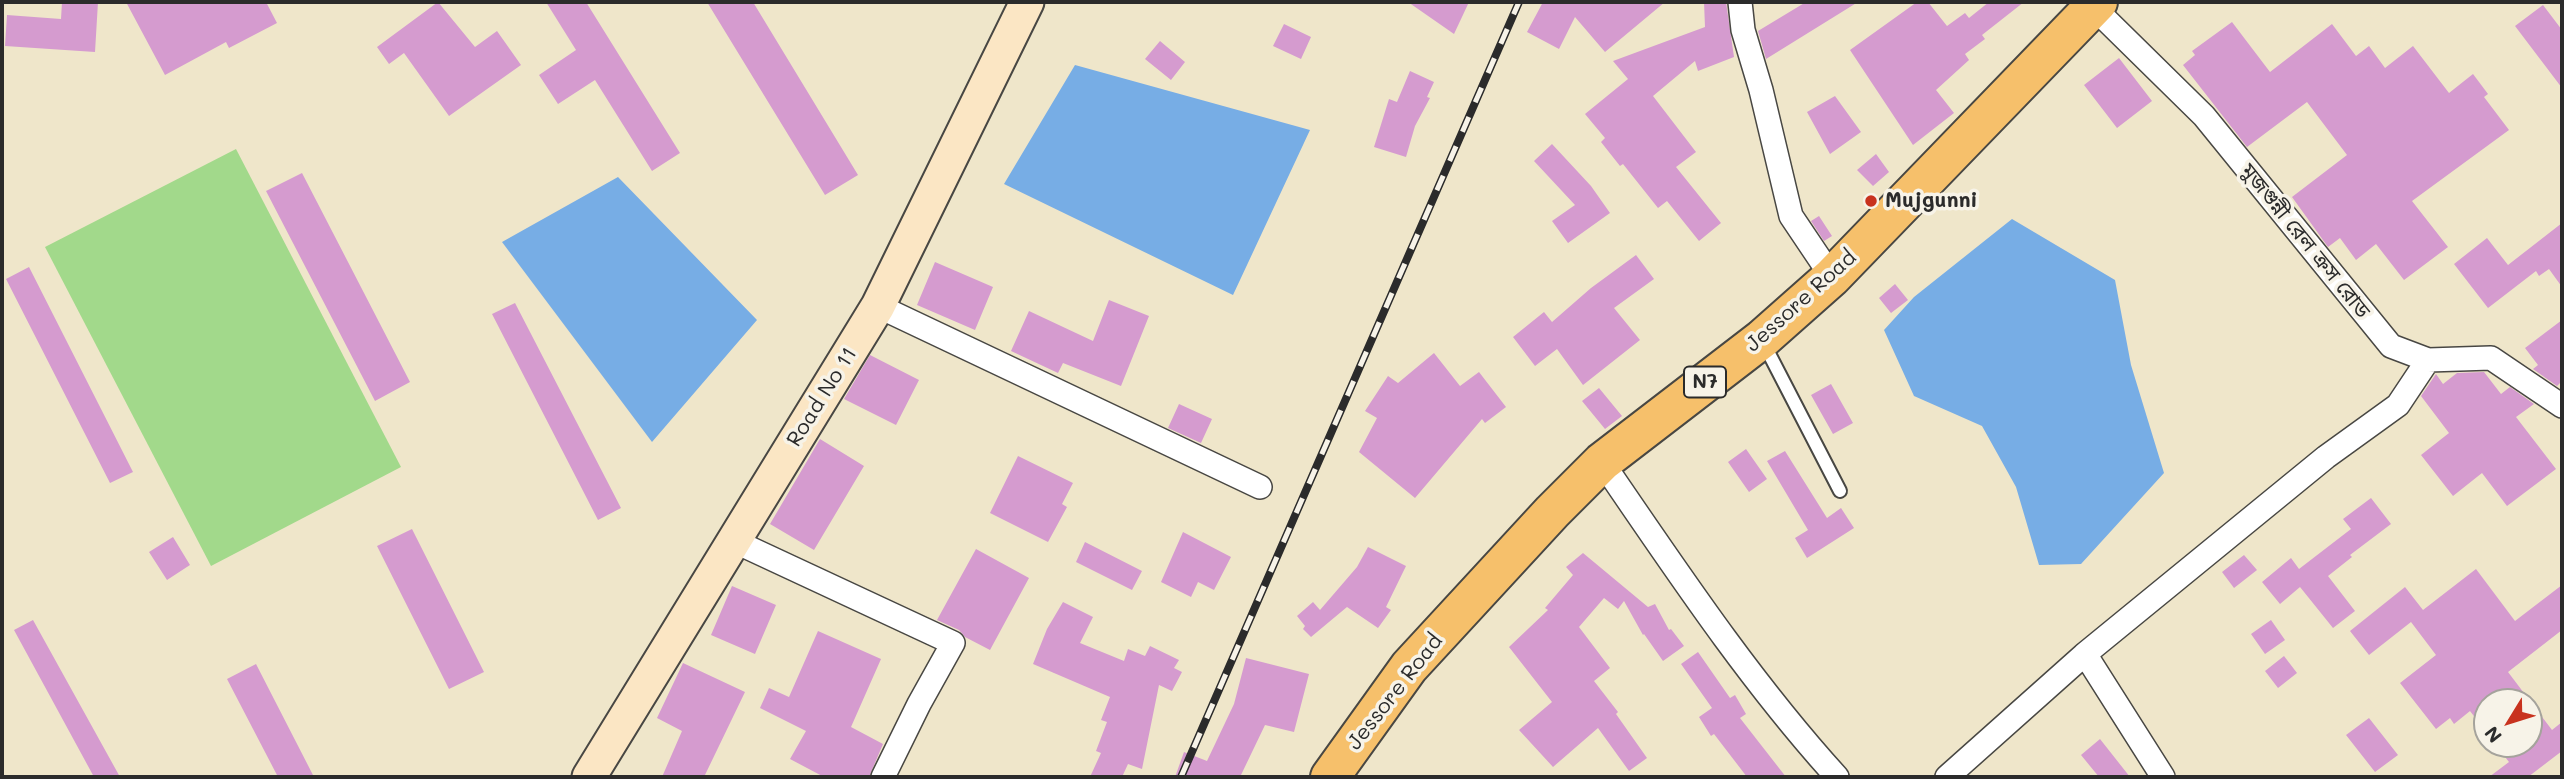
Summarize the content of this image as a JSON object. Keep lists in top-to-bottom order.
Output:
{
  "streets": {
    "highway": ["Jessore Road", "N7"],
    "street": ["মুজগুন্নী রেল ক্রস রোড", "Road No 11"]
  },
  "crossings": [
    ["মুজগুন্নী রেল ক্রস রোড", "Jessore Road"]
  ],
  "places": ["Mujgunni"],
  "north": "bottom left"
}
